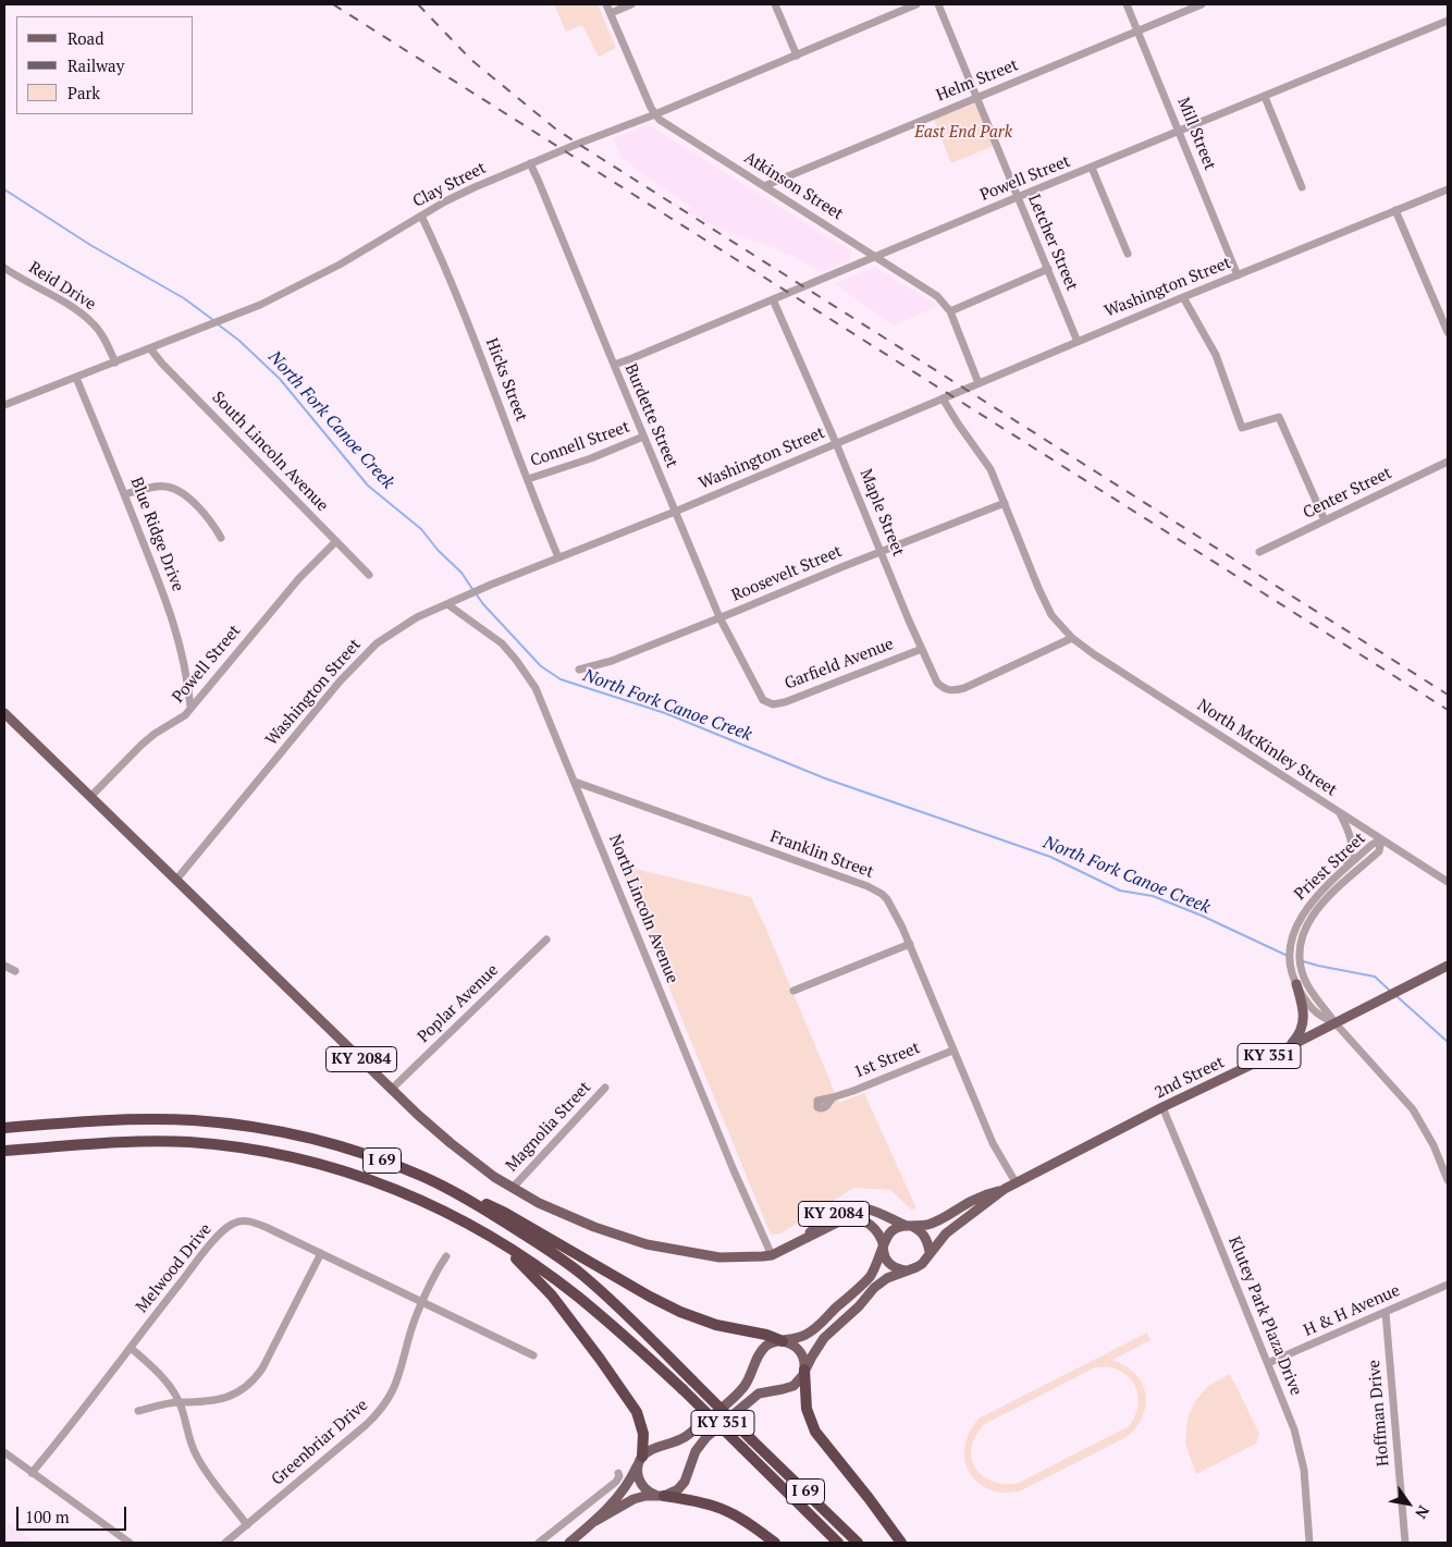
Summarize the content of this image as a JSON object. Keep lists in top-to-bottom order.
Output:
{
  "streets": {
    "highway": ["I 69"],
    "main road": ["KY 351", "KY 2084", "2nd Street"],
    "street": [
      "Helm Street",
      "Mill Street",
      "Powell Street",
      "Clay Street",
      "Atkinson Street",
      "Letcher Street",
      "Reid Drive",
      "Washington Street",
      "Hicks Street",
      "Burdette Street",
      "Connell Street",
      "South Lincoln Avenue",
      "Center Street",
      "Maple Street",
      "Blue Ridge Drive",
      "Roosevelt Street",
      "Garfield Avenue",
      "North McKinley Street",
      "Franklin Street",
      "Priest Street",
      "North Lincoln Avenue",
      "Poplar Avenue",
      "1st Street",
      "Magnolia Street",
      "Melwood Drive",
      "H & H Avenue",
      "Klutey Park Plaza Drive",
      "Hoffman Drive",
      "Greenbriar Drive"
    ]
  },
  "crossings": [
    ["Helm Street", "Mill Street"],
    ["Helm Street", "Atkinson Street"],
    ["Helm Street", "Letcher Street"],
    ["Mill Street", "Powell Street"],
    ["Mill Street", "Washington Street"],
    ["Powell Street", "Atkinson Street"],
    ["Powell Street", "Letcher Street"],
    ["Powell Street", "Burdette Street"],
    ["Powell Street", "South Lincoln Avenue"],
    ["Powell Street", "Maple Street"],
    ["Powell Street", "Blue Ridge Drive"],
    ["Powell Street", "KY 2084"],
    ["Clay Street", "Atkinson Street"],
    ["Clay Street", "Reid Drive"],
    ["Clay Street", "Hicks Street"],
    ["Clay Street", "Burdette Street"],
    ["Clay Street", "South Lincoln Avenue"],
    ["Clay Street", "Blue Ridge Drive"],
    ["Atkinson Street", "Washington Street"],
    ["Letcher Street", "Washington Street"],
    ["Washington Street", "Hicks Street"],
    ["Washington Street", "Burdette Street"],
    ["Washington Street", "Maple Street"],
    ["Washington Street", "North McKinley Street"],
    ["Washington Street", "North Lincoln Avenue"],
    ["Washington Street", "KY 2084"],
    ["Hicks Street", "Connell Street"],
    ["Burdette Street", "Connell Street"],
    ["Burdette Street", "Roosevelt Street"],
    ["Burdette Street", "Garfield Avenue"],
    ["Maple Street", "Roosevelt Street"],
    ["Maple Street", "Garfield Avenue"],
    ["Maple Street", "North McKinley Street"],
    ["Roosevelt Street", "North McKinley Street"],
    ["North McKinley Street", "Priest Street"],
    ["Franklin Street", "North Lincoln Avenue"],
    ["Franklin Street", "1st Street"],
    ["Franklin Street", "2nd Street"],
    ["Priest Street", "2nd Street"],
    ["North Lincoln Avenue", "KY 2084"],
    ["Poplar Avenue", "KY 2084"],
    ["KY 351", "2nd Street"],
    ["KY 2084", "2nd Street"],
    ["KY 2084", "Magnolia Street"],
    ["2nd Street", "Klutey Park Plaza Drive"],
    ["Melwood Drive", "Greenbriar Drive"],
    ["H & H Avenue", "Klutey Park Plaza Drive"],
    ["H & H Avenue", "Hoffman Drive"]
  ],
  "water": ["North Fork Canoe Creek"],
  "parks": ["East End Park"],
  "legend": ["Road", "Railway", "Park"],
  "scale_bar": "100 m",
  "north": "bottom right"
}
